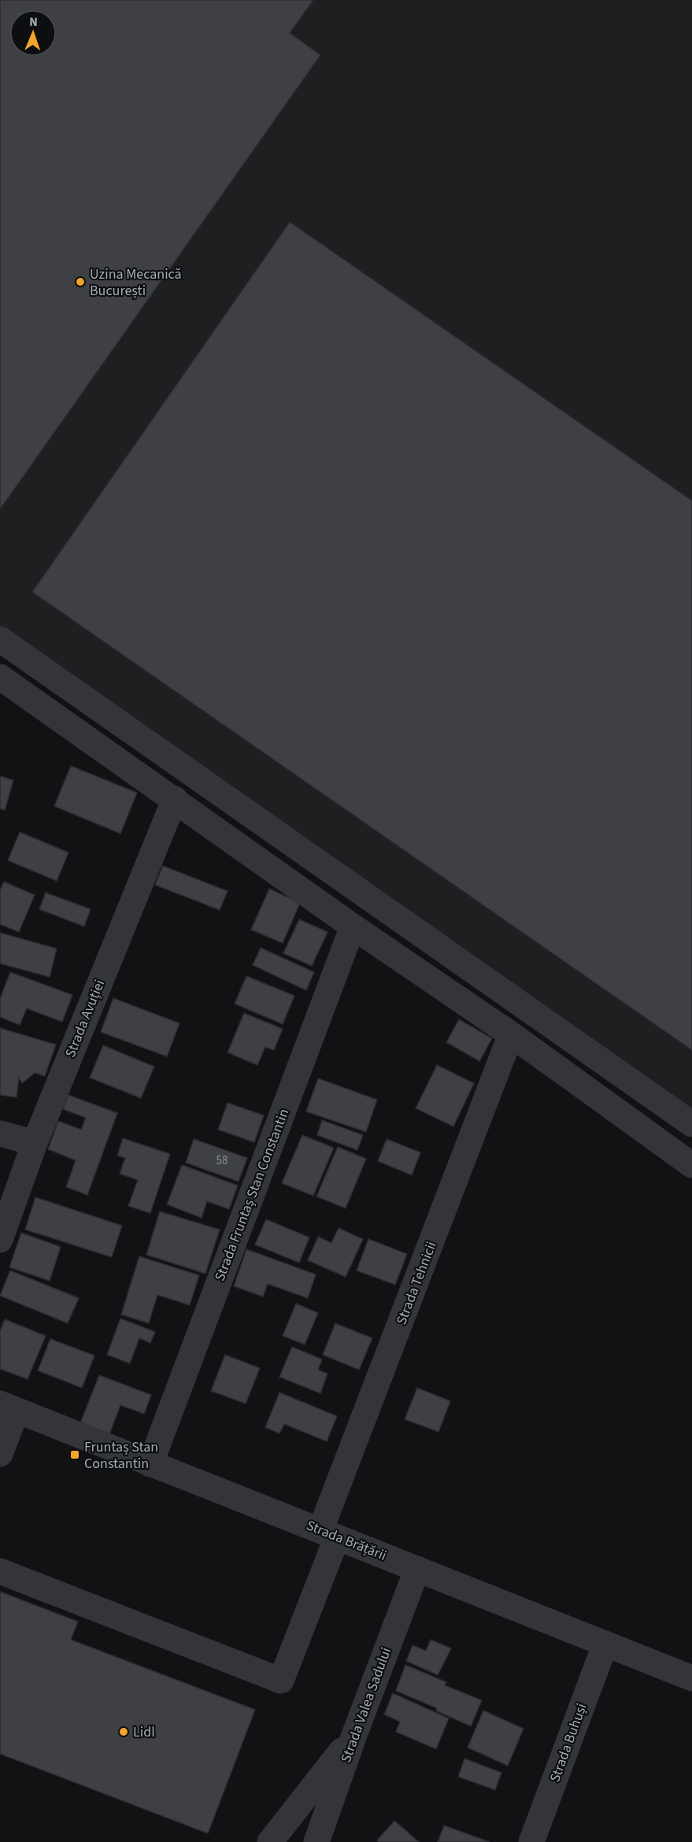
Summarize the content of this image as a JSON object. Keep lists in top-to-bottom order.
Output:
{
  "streets": {
    "street": [
      "Strada Avuției",
      "Strada Fruntaș Stan Constantin",
      "Strada Tehnicii",
      "Strada Brățării",
      "Strada Valea Sadului",
      "Strada Buhuși"
    ]
  },
  "crossings": [
    ["Strada Fruntaș Stan Constantin", "Strada Brățării"],
    ["Strada Tehnicii", "Strada Brățării"],
    ["Strada Brățării", "Strada Valea Sadului"],
    ["Strada Brățării", "Strada Buhuși"]
  ],
  "places": {
    "other": ["Uzina Mecanică București", "Lidl"],
    "transit": ["Fruntaș Stan Constantin"]
  },
  "house_numbers": ["58"],
  "north": "top"
}
